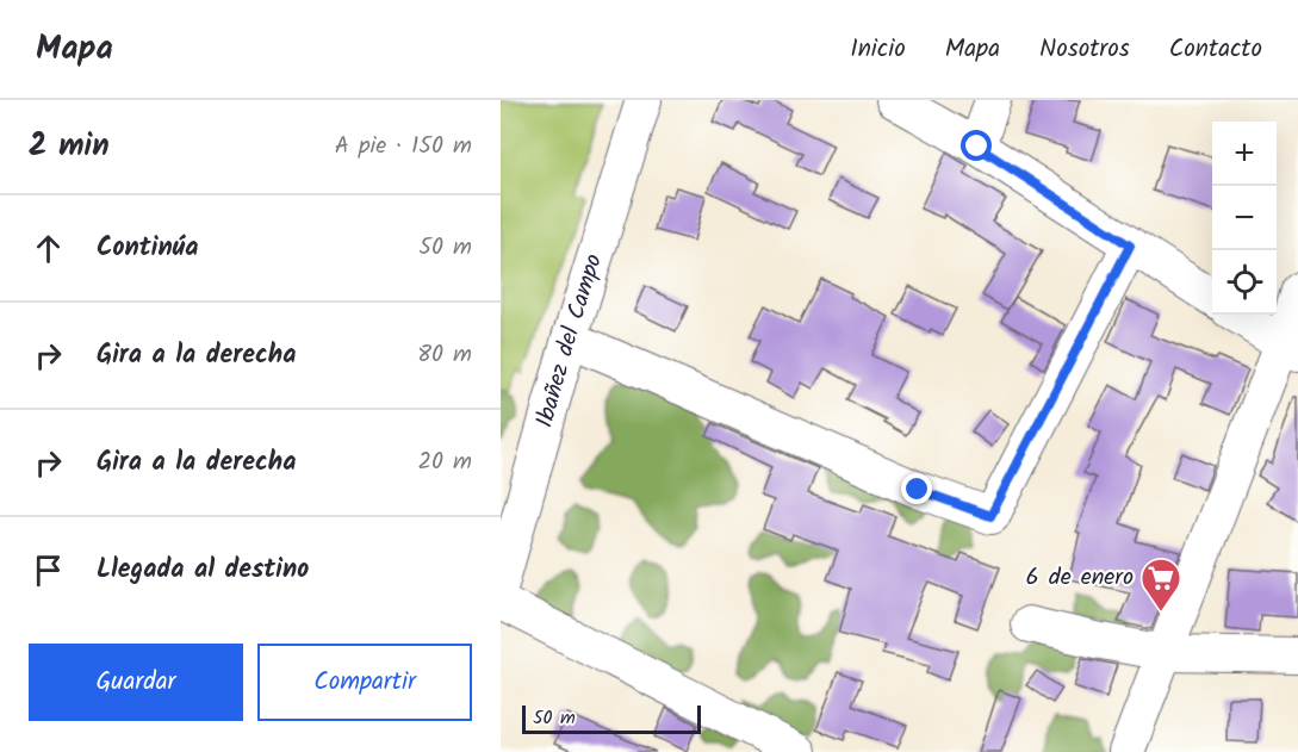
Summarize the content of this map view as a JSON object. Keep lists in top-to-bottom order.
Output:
{
  "streets": {
    "street": ["Ibañez del Campo"]
  },
  "places": {
    "supermarket": ["6 de enero"]
  },
  "scale_bar": "50 m",
  "page": {
    "header": "Mapa",
    "nav": [
      "Inicio",
      "Mapa",
      "Nosotros",
      "Contacto"
    ],
    "heading": ["2 min", "A pie · 150 m"],
    "map_buttons": ["+", "−"],
    "list": [
      ["Continúa", "50 m"],
      ["Gira a la derecha", "80 m"],
      ["Gira a la derecha", "20 m"],
      "Llegada al destino"
    ],
    "buttons": ["Guardar", "Compartir"],
    "scale": "50 m"
  }
}
